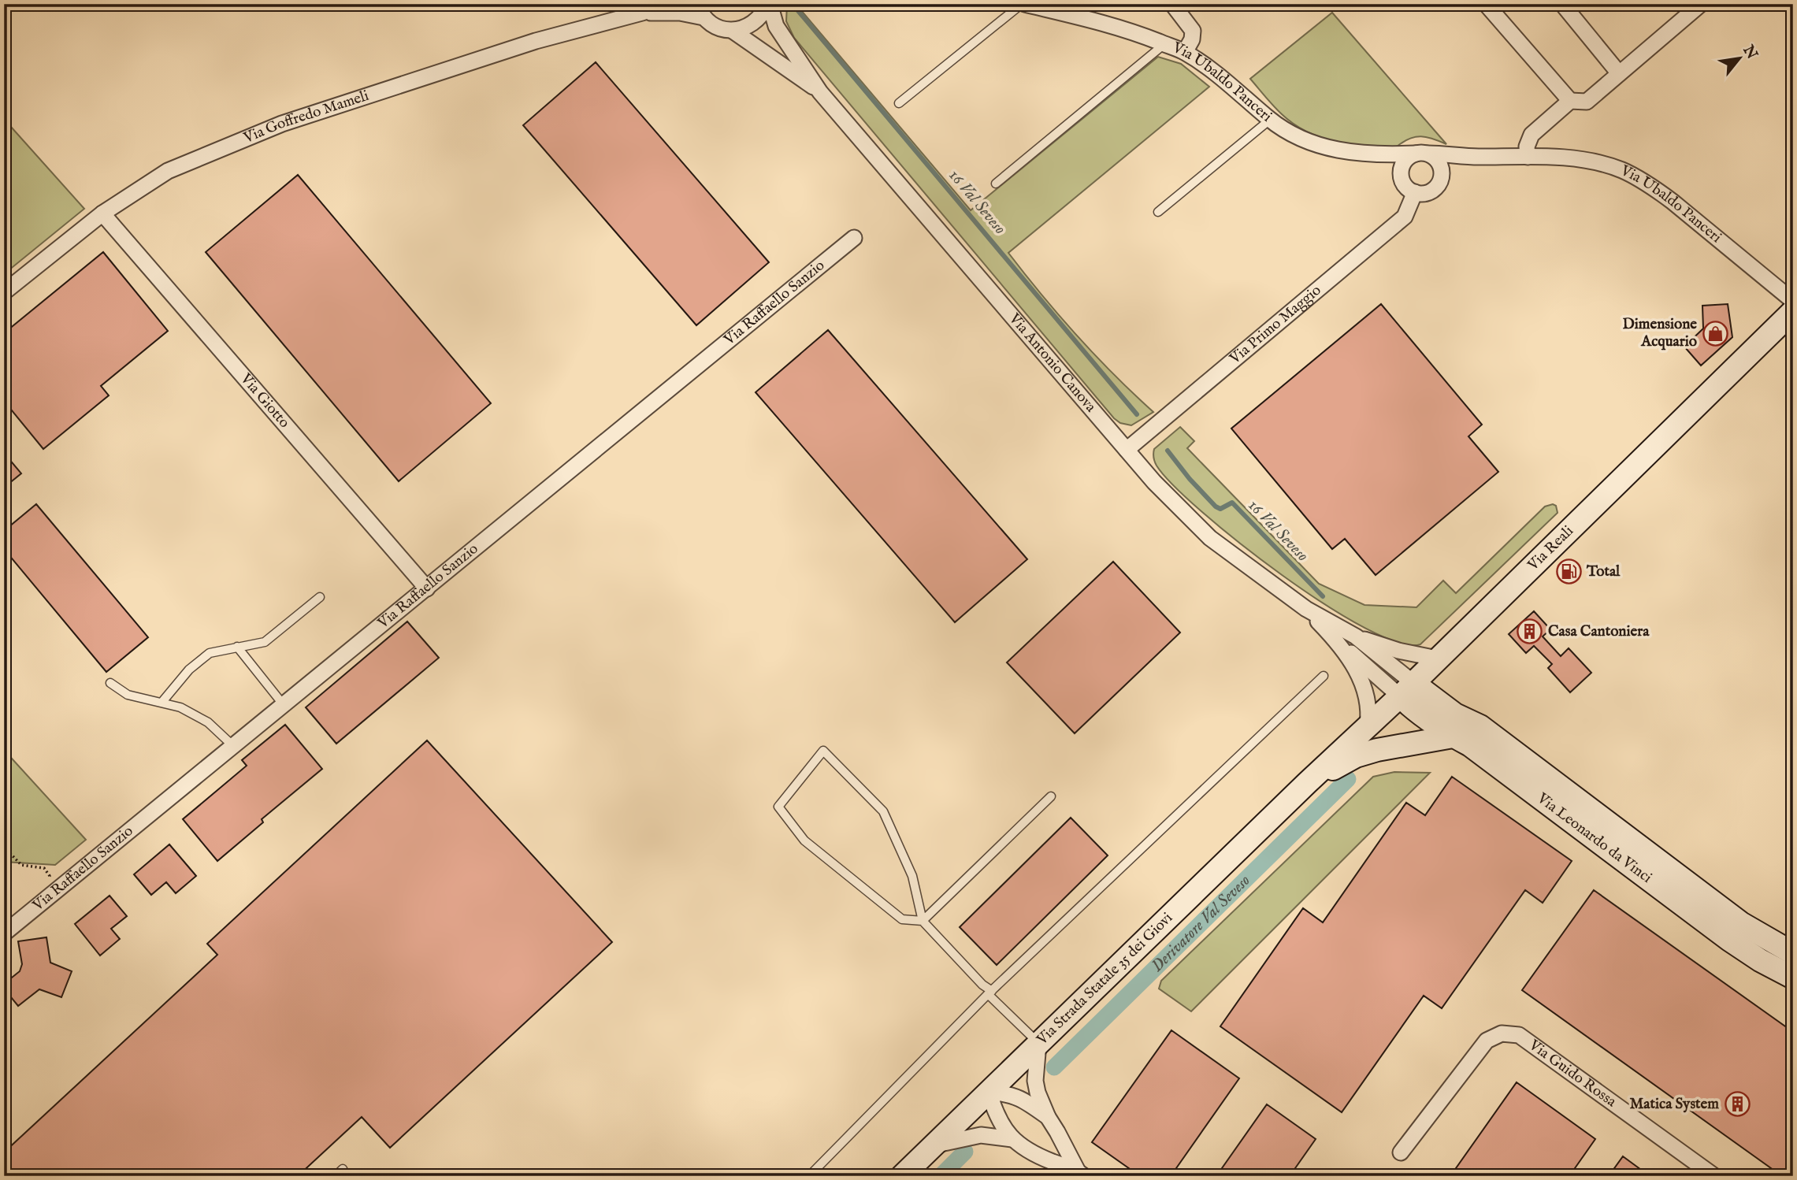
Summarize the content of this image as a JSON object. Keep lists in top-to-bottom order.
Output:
{
  "streets": {
    "main road": ["Via Reali", "Via Leonardo da Vinci", "Via Strada Statale 35 dei Giovi"],
    "street": [
      "Via Ubaldo Panceri",
      "Via Goffredo Mameli",
      "Via Raffaello Sanzio",
      "Via Primo Maggio",
      "Via Antonio Canova",
      "Via Giotto",
      "Via Guido Rossa"
    ]
  },
  "crossings": [
    ["Via Ubaldo Panceri", "Via Primo Maggio"],
    ["Via Goffredo Mameli", "Via Antonio Canova"],
    ["Via Goffredo Mameli", "Via Giotto"],
    ["Via Raffaello Sanzio", "Via Giotto"],
    ["Via Primo Maggio", "Via Antonio Canova"],
    ["Via Antonio Canova", "Via Reali"],
    ["Via Antonio Canova", "Via Leonardo da Vinci"],
    ["Via Reali", "Via Leonardo da Vinci"],
    ["Via Reali", "Via Strada Statale 35 dei Giovi"]
  ],
  "water": ["16 Val Seveso", "Derivatore Val Seveso"],
  "places": {
    "shop": ["Dimensione Acquario"],
    "fuel station": ["Total"],
    "building": ["Casa Cantoniera", "Matica System"]
  },
  "north": "top right"
}
